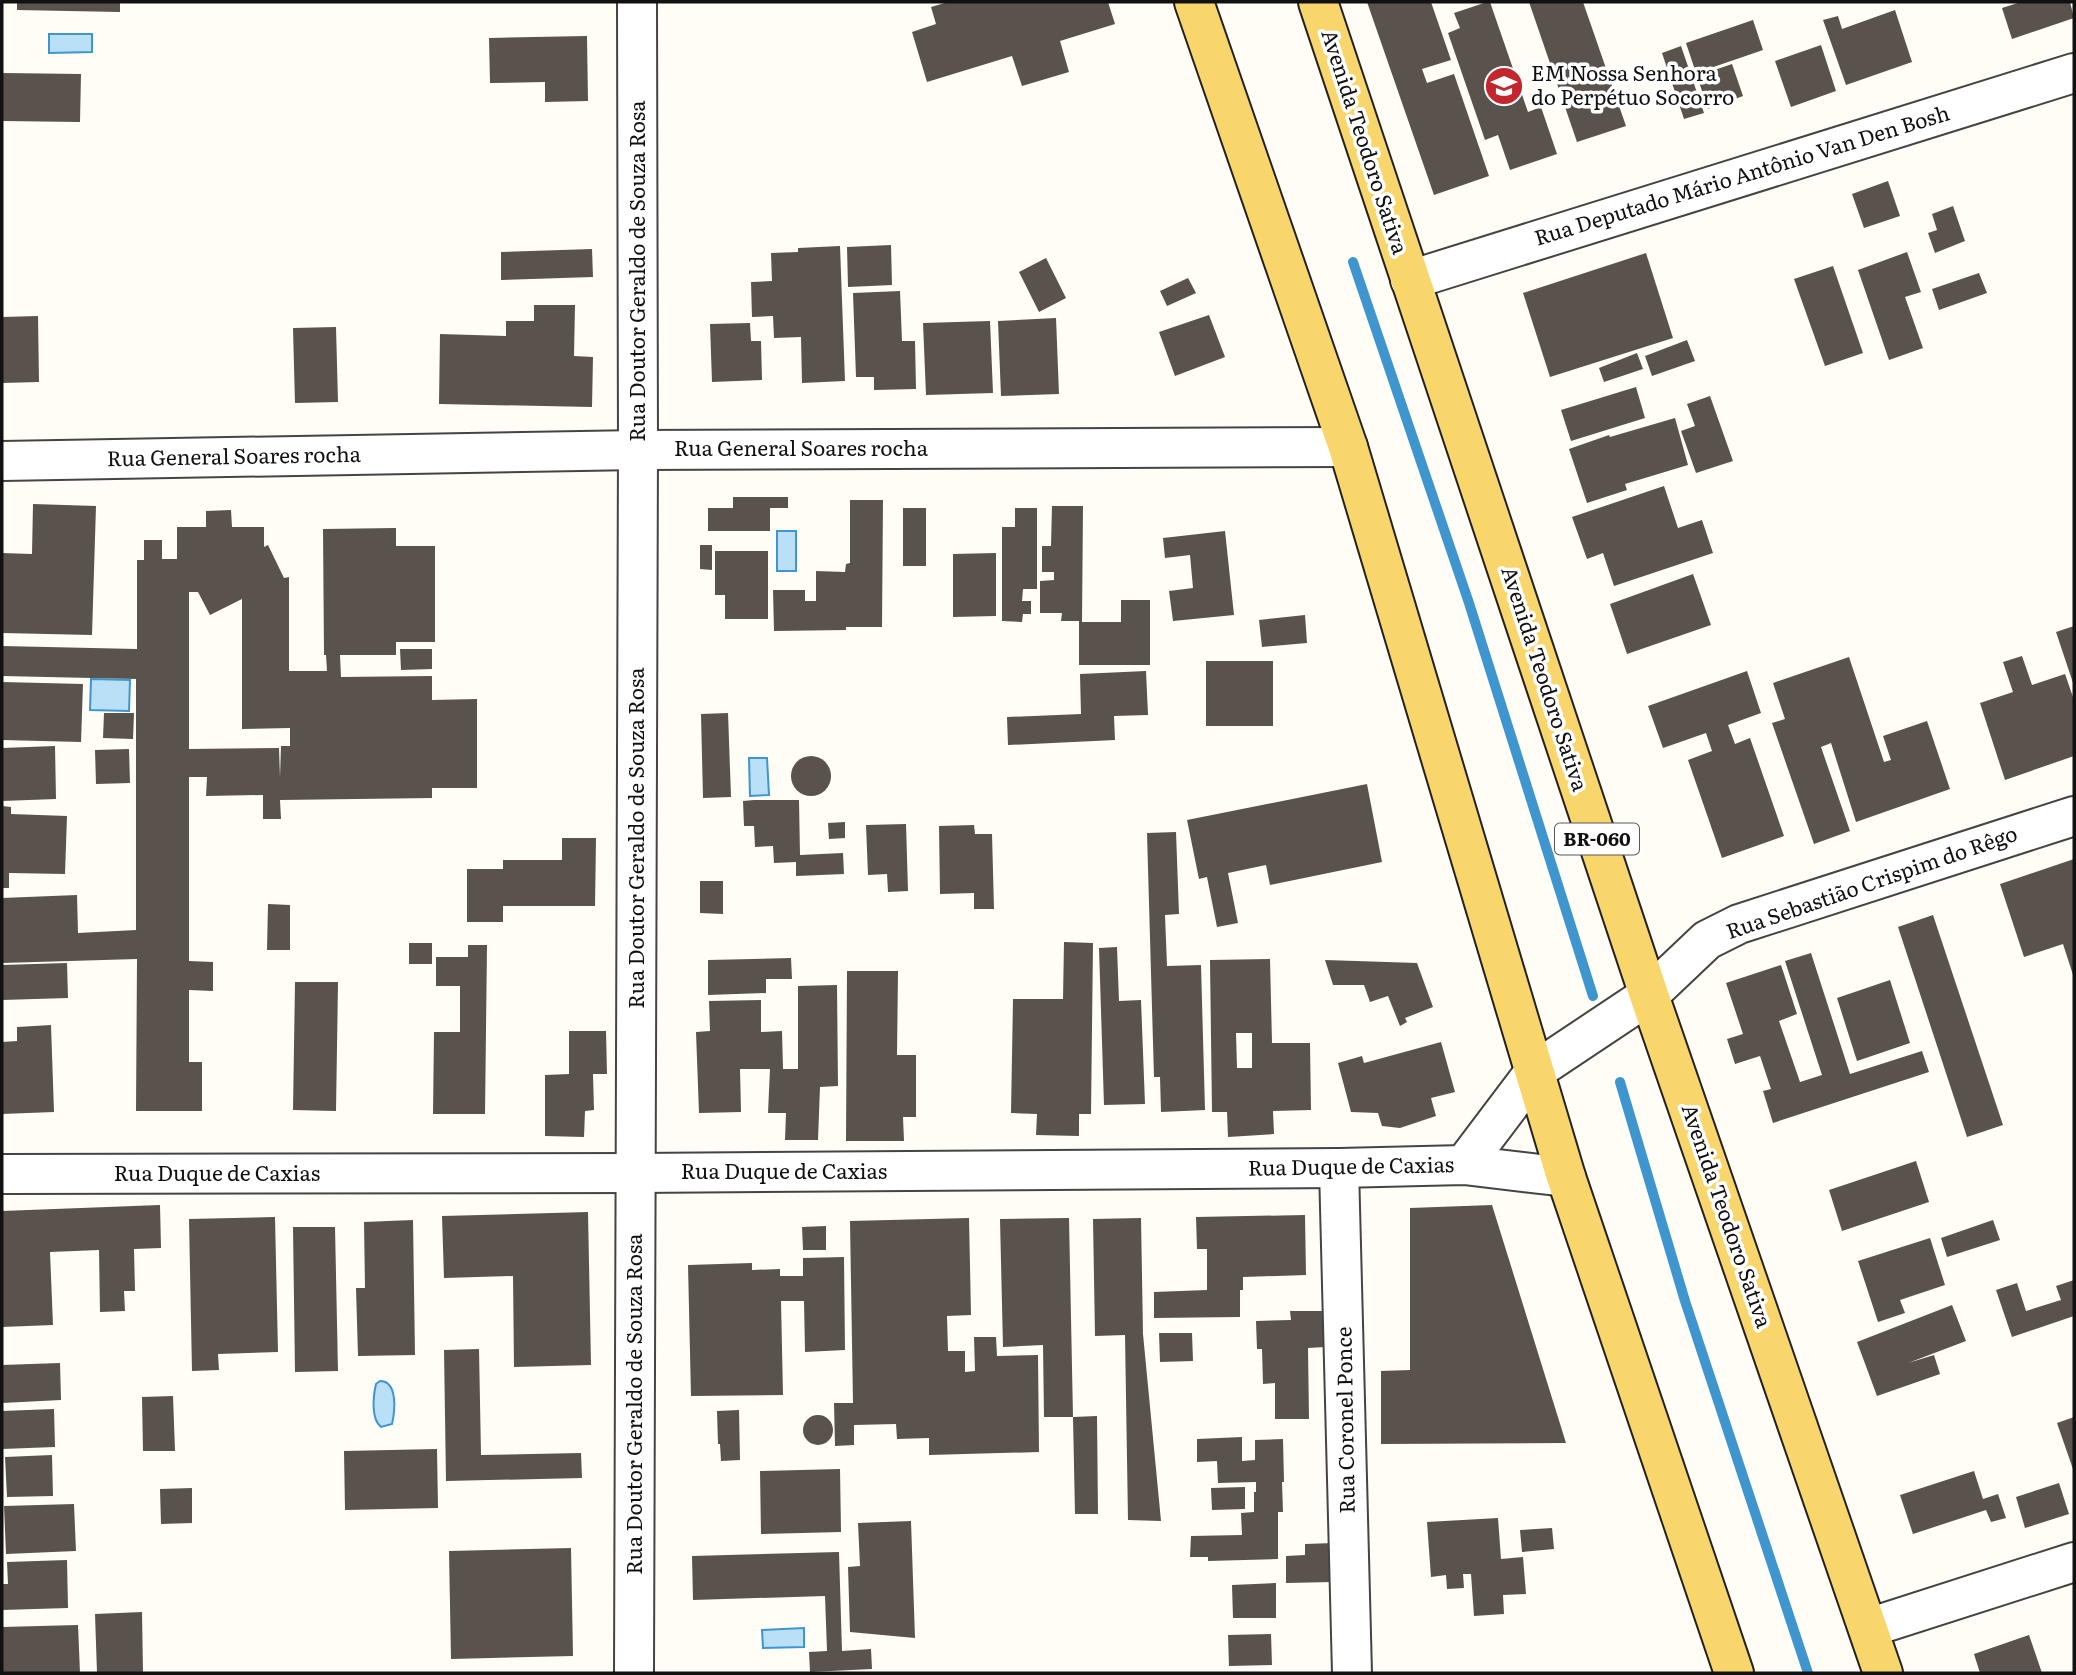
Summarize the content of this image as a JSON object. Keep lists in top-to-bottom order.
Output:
{
  "streets": {
    "main road": ["Avenida Teodoro Sativa", "BR-060"],
    "street": [
      "Rua Deputado Mário Antônio Van Den Bosh",
      "Rua Doutor Geraldo de Souza Rosa",
      "Rua General Soares rocha",
      "Rua Sebastião Crispim do Rêgo",
      "Rua Duque de Caxias",
      "Rua Coronel Ponce"
    ]
  },
  "crossings": [
    ["Avenida Teodoro Sativa", "Rua Deputado Mário Antônio Van Den Bosh"],
    ["Avenida Teodoro Sativa", "Rua Sebastião Crispim do Rêgo"],
    ["Rua Doutor Geraldo de Souza Rosa", "Rua General Soares rocha"],
    ["Rua Doutor Geraldo de Souza Rosa", "Rua Duque de Caxias"],
    ["Rua Sebastião Crispim do Rêgo", "Rua Duque de Caxias"],
    ["Rua Duque de Caxias", "Rua Coronel Ponce"]
  ],
  "places": {
    "school or university": ["EM Nossa Senhora do Perpétuo Socorro"]
  }
}
